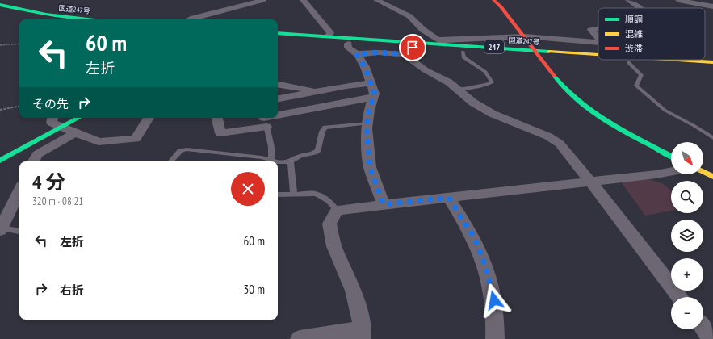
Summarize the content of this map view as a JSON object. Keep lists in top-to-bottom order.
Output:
{
  "streets": {
    "main road": ["国道247号", "247"]
  },
  "legend": ["順調", "混雑", "渋滞"],
  "north": "bottom right",
  "page": {
    "turn": ["60 m", "左折"],
    "then": "その先",
    "map_buttons": ["+", "−"],
    "heading": ["4 分", "320 m · 08:21"],
    "list": [
      {
        "name": "左折",
        "value": "60 m"
      },
      {
        "name": "右折",
        "value": "30 m"
      }
    ]
  }
}
